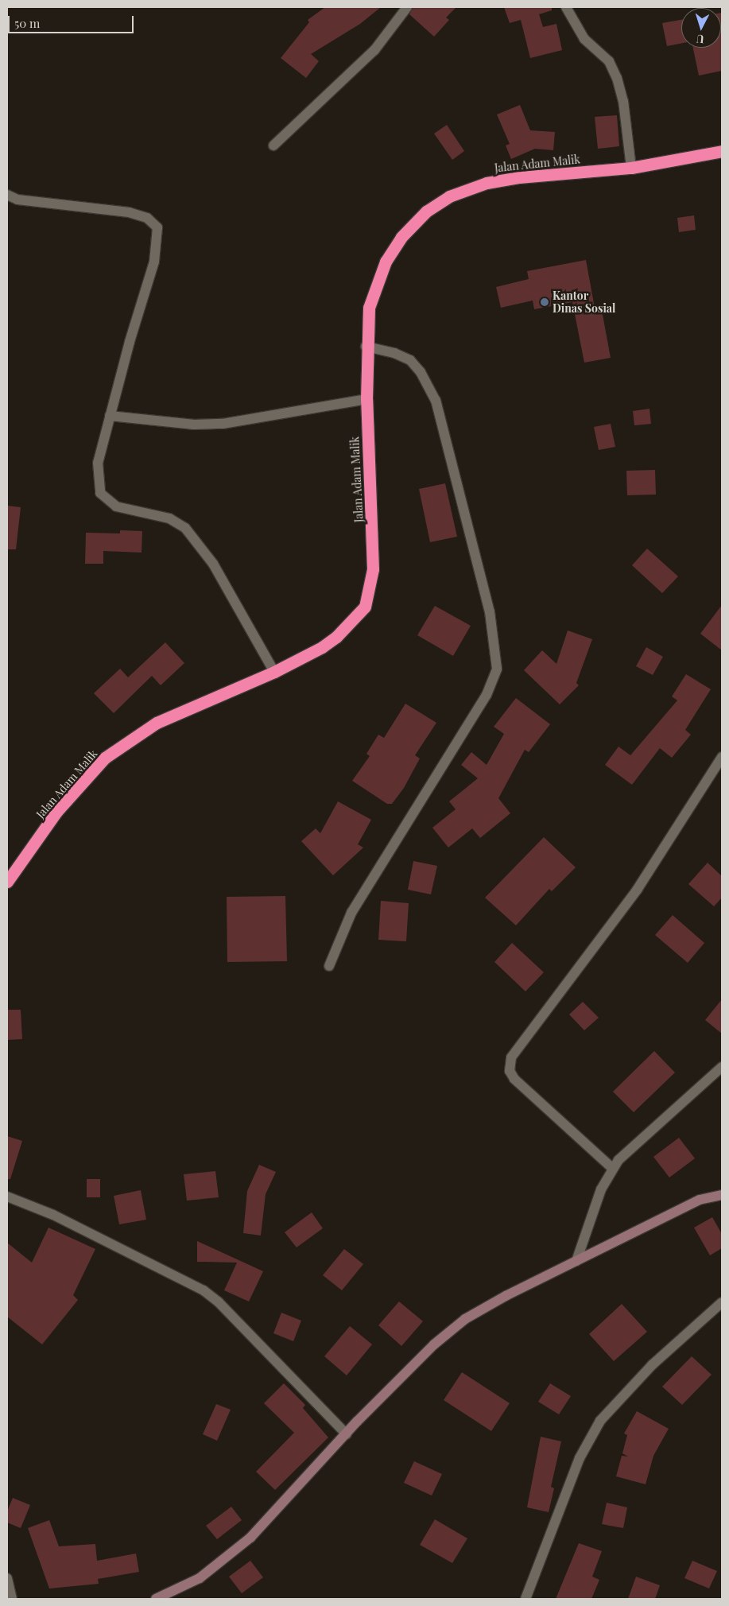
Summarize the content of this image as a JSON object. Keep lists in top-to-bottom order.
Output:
{
  "streets": {
    "highway": ["Jalan Adam Malik"]
  },
  "places": ["Kantor Dinas Sosial"],
  "scale_bar": "50 m",
  "north": "bottom"
}
